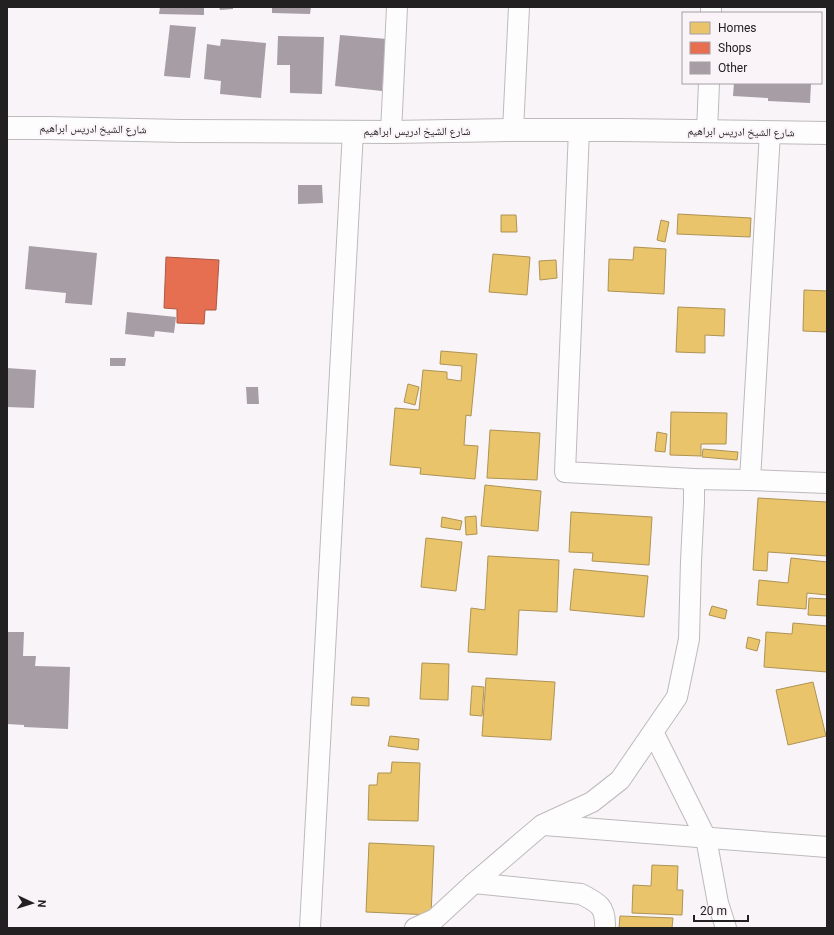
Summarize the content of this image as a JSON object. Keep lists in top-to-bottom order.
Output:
{
  "streets": {
    "street": ["شارع الشيخ ادريس ابراهيم"]
  },
  "legend": ["Homes", "Shops", "Other"],
  "scale_bar": "20 m",
  "north": "right"
}
